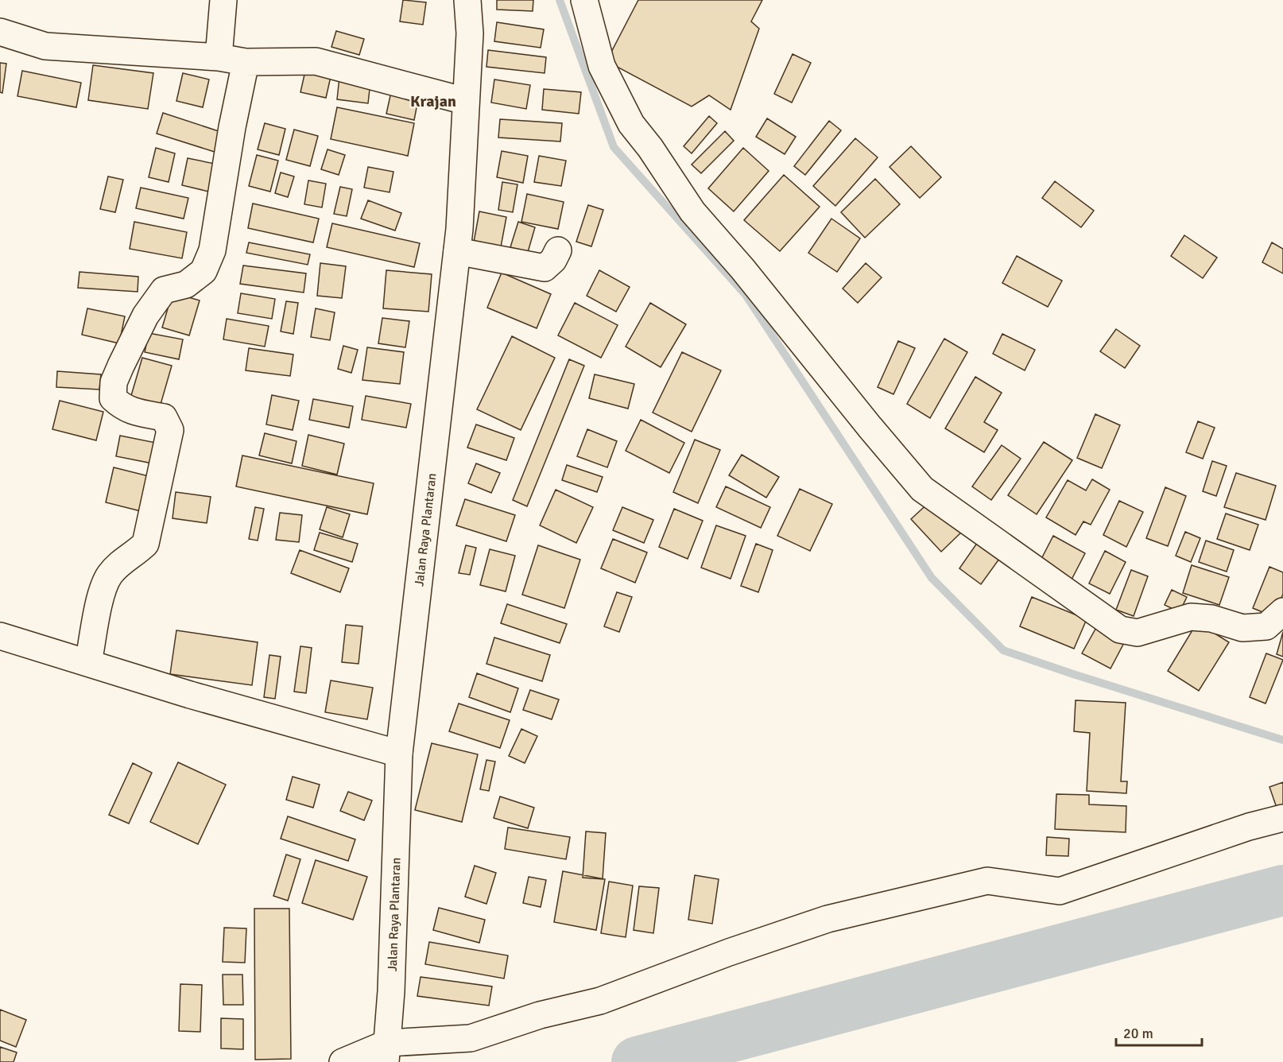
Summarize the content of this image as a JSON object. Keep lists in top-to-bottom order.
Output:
{
  "streets": {
    "street": ["Jalan Raya Plantaran"]
  },
  "districts": ["Krajan"],
  "scale_bar": "20 m"
}
